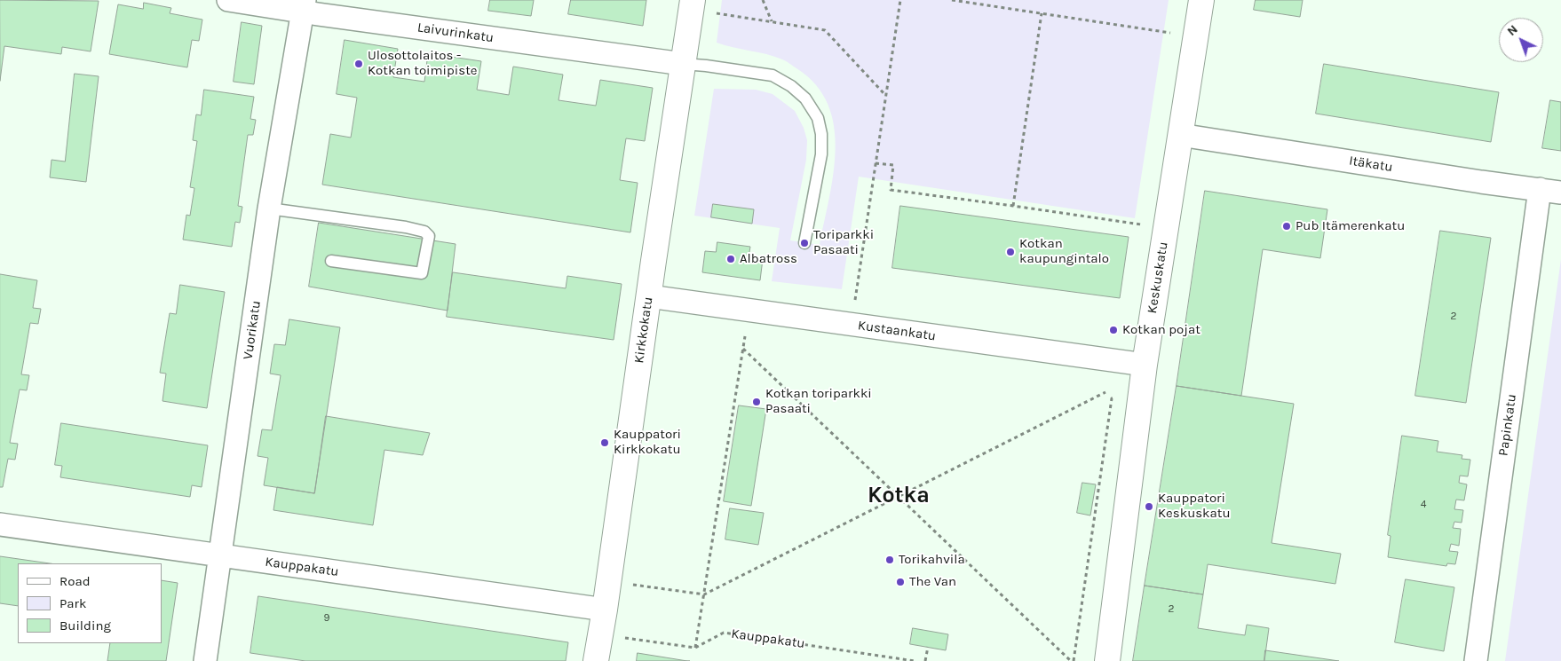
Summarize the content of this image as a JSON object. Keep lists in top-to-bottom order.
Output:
{
  "streets": {
    "main road": ["Keskuskatu", "Kirkkokatu"],
    "street": [
      "Laivurinkatu",
      "Itäkatu",
      "Vuorikatu",
      "Kustaankatu",
      "Papinkatu",
      "Kauppakatu"
    ]
  },
  "crossings": [
    ["Laivurinkatu", "Vuorikatu"],
    ["Laivurinkatu", "Kirkkokatu"],
    ["Itäkatu", "Keskuskatu"],
    ["Itäkatu", "Papinkatu"],
    ["Keskuskatu", "Kustaankatu"],
    ["Vuorikatu", "Kauppakatu"],
    ["Kirkkokatu", "Kustaankatu"],
    ["Kirkkokatu", "Kauppakatu"]
  ],
  "districts": ["Kotka"],
  "places": [
    "Ulosottolaitos - Kotkan toimipiste",
    "Pub Itämerenkatu",
    "Toriparkki Pasaati",
    "Kotkan kaupungintalo",
    "Albatross",
    "Kotkan pojat",
    "Kotkan toriparkki Pasaati",
    "Kauppatori Kirkkokatu",
    "Kauppatori Keskuskatu",
    "Torikahvila",
    "The Van"
  ],
  "house_numbers": [
    "2",
    "4",
    "2",
    "9"
  ],
  "legend": ["Road", "Park", "Building"],
  "north": "top left"
}
